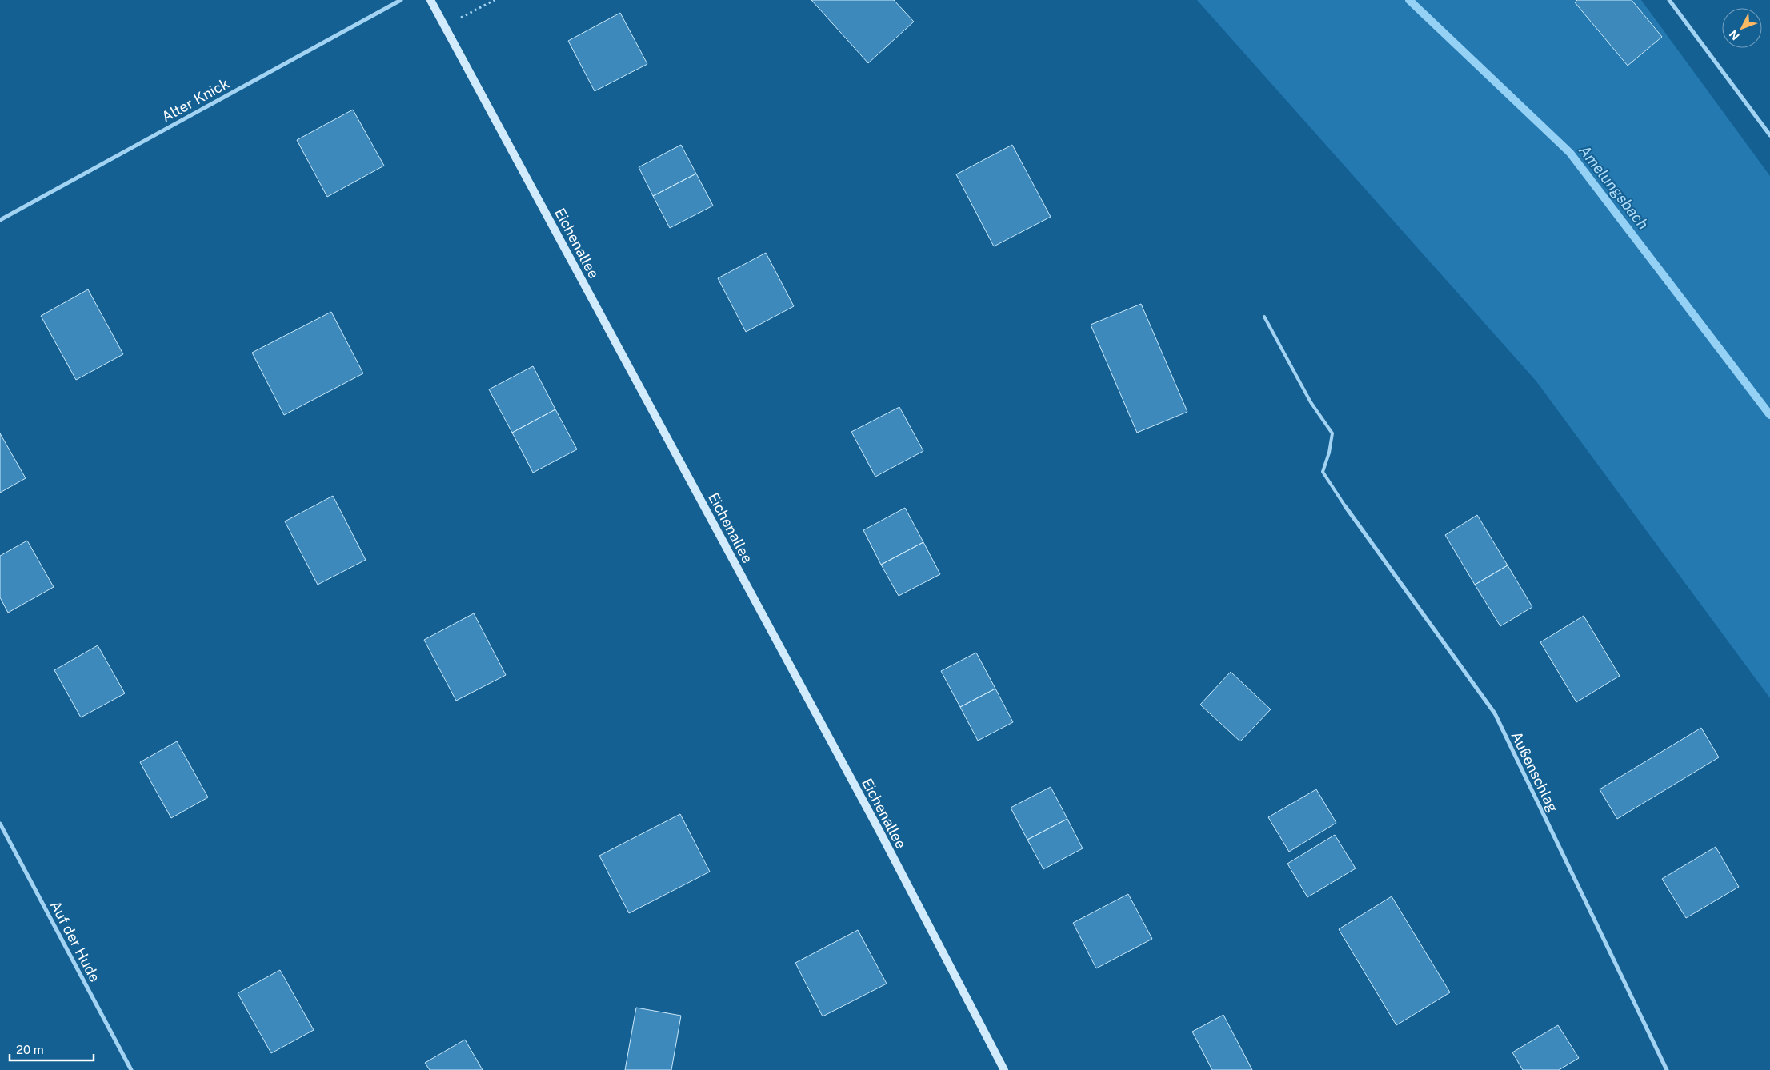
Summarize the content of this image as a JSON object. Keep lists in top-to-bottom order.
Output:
{
  "streets": {
    "street": [
      "Alter Knick",
      "Eichenallee",
      "Außenschlag",
      "Auf der Hude"
    ]
  },
  "water": ["Amelungsbach"],
  "scale_bar": "20 m",
  "north": "bottom left"
}
